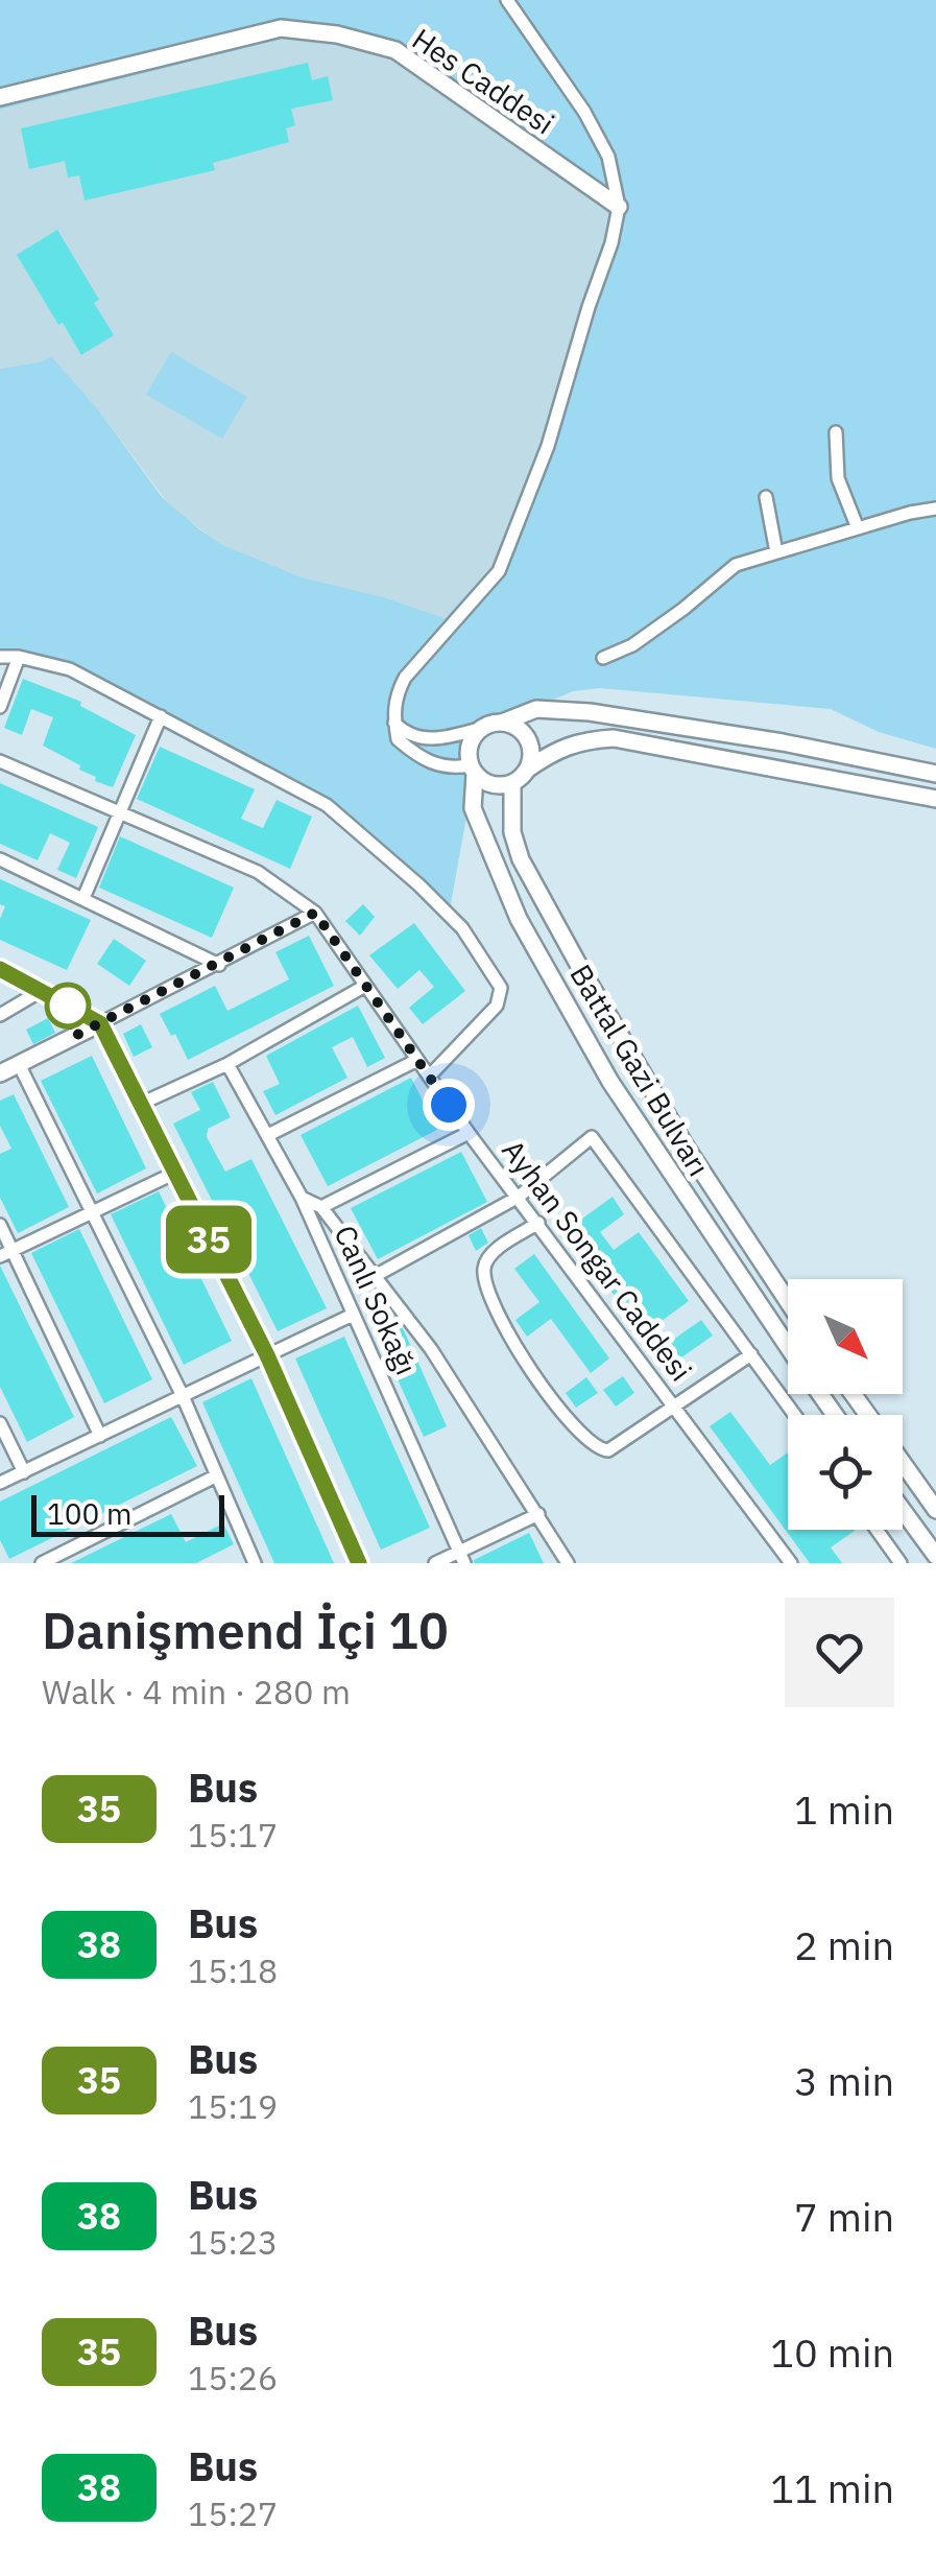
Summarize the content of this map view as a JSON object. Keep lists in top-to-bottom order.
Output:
{
  "streets": {
    "street": [
      "Hes Caddesi",
      "Battal Gazi Bulvarı",
      "Ayhan Songar Caddesi",
      "Canlı Sokağı"
    ]
  },
  "lines": ["bus line 35"],
  "scale_bar": "100 m",
  "north": "bottom right",
  "page": {
    "on_map": "35",
    "scale": "100 m",
    "heading": ["Danişmend İçi 10", "Walk · 4 min · 280 m"],
    "list": [
      {
        "mark": "35",
        "name": "Bus",
        "note": "15:17",
        "value": "1 min"
      },
      {
        "mark": "38",
        "name": "Bus",
        "note": "15:18",
        "value": "2 min"
      },
      {
        "mark": "35",
        "name": "Bus",
        "note": "15:19",
        "value": "3 min"
      },
      {
        "mark": "38",
        "name": "Bus",
        "note": "15:23",
        "value": "7 min"
      },
      {
        "mark": "35",
        "name": "Bus",
        "note": "15:26",
        "value": "10 min"
      },
      {
        "mark": "38",
        "name": "Bus",
        "note": "15:27",
        "value": "11 min"
      }
    ]
  }
}
